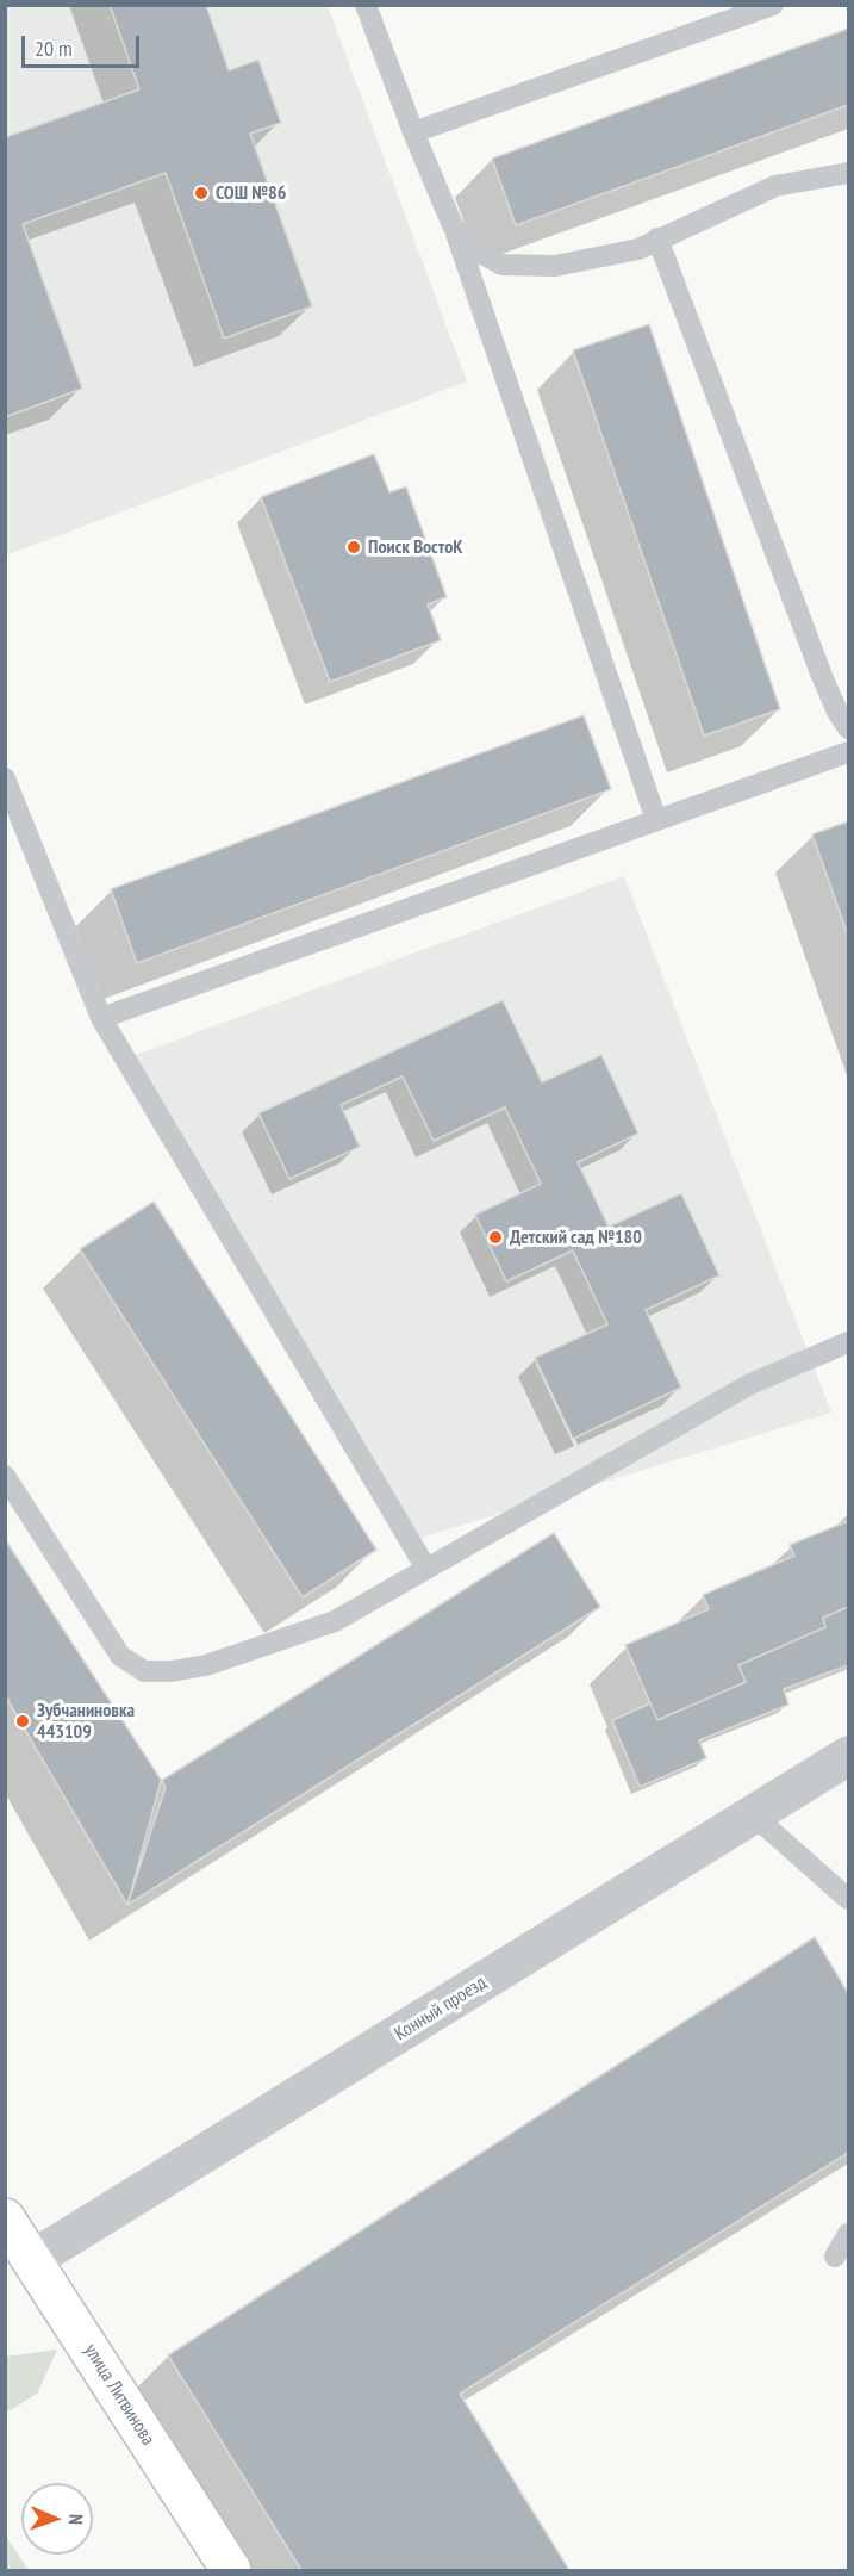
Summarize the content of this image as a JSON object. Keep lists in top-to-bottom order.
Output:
{
  "streets": {
    "main road": ["улица Литвинова"],
    "street": ["Конный проезд"]
  },
  "crossings": [
    ["Конный проезд", "улица Литвинова"]
  ],
  "places": [
    "СОШ №86",
    "Поиск ВостоК",
    "Детский сад №180",
    "Зубчаниновка 443109"
  ],
  "scale_bar": "20 m",
  "north": "right"
}
